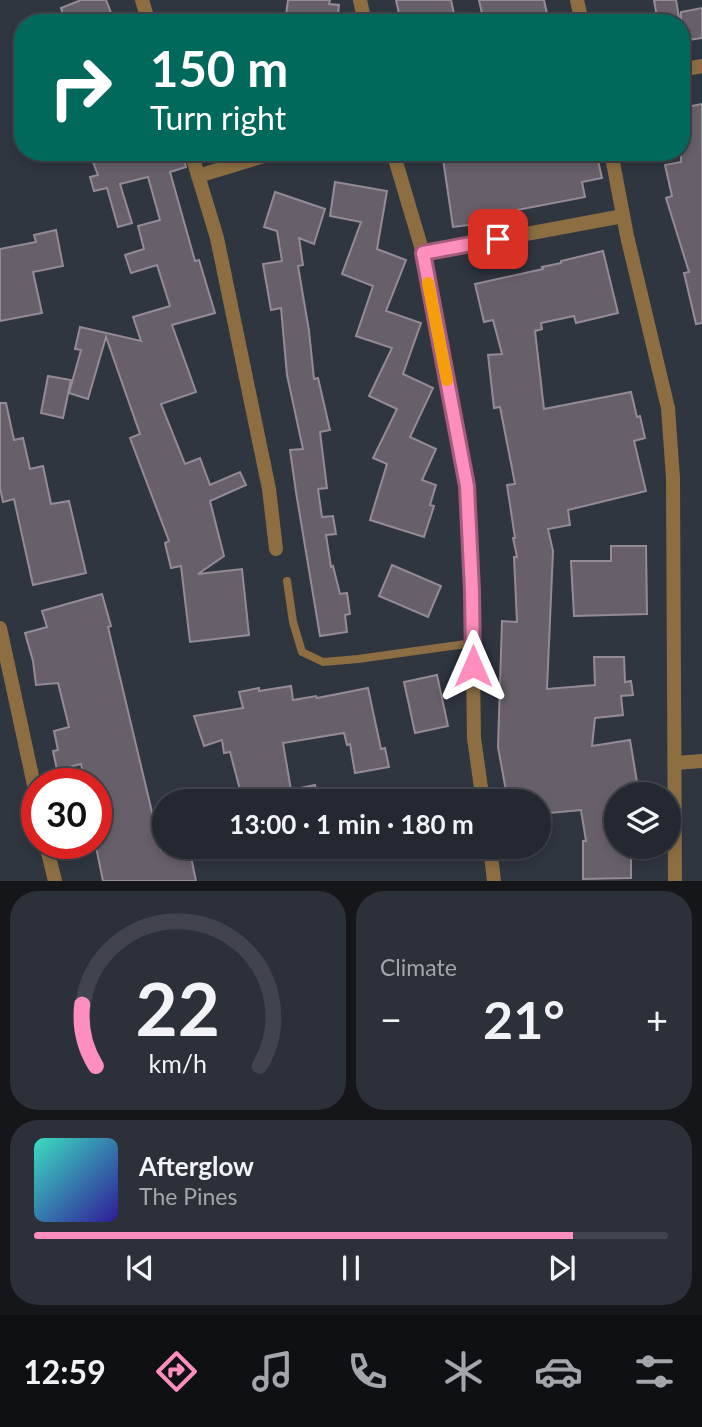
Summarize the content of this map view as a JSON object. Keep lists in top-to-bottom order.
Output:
{
  "page": {
    "turn": ["150 m", "Turn right"],
    "limit": "30",
    "trip": "13:00 · 1 min · 180 m",
    "tile": "Climate",
    "heat": ["−", "21°", "+"],
    "song": ["Afterglow", "The Pines"],
    "tabs": "12:59",
    "gauge": ["22", "km/h"]
  }
}
